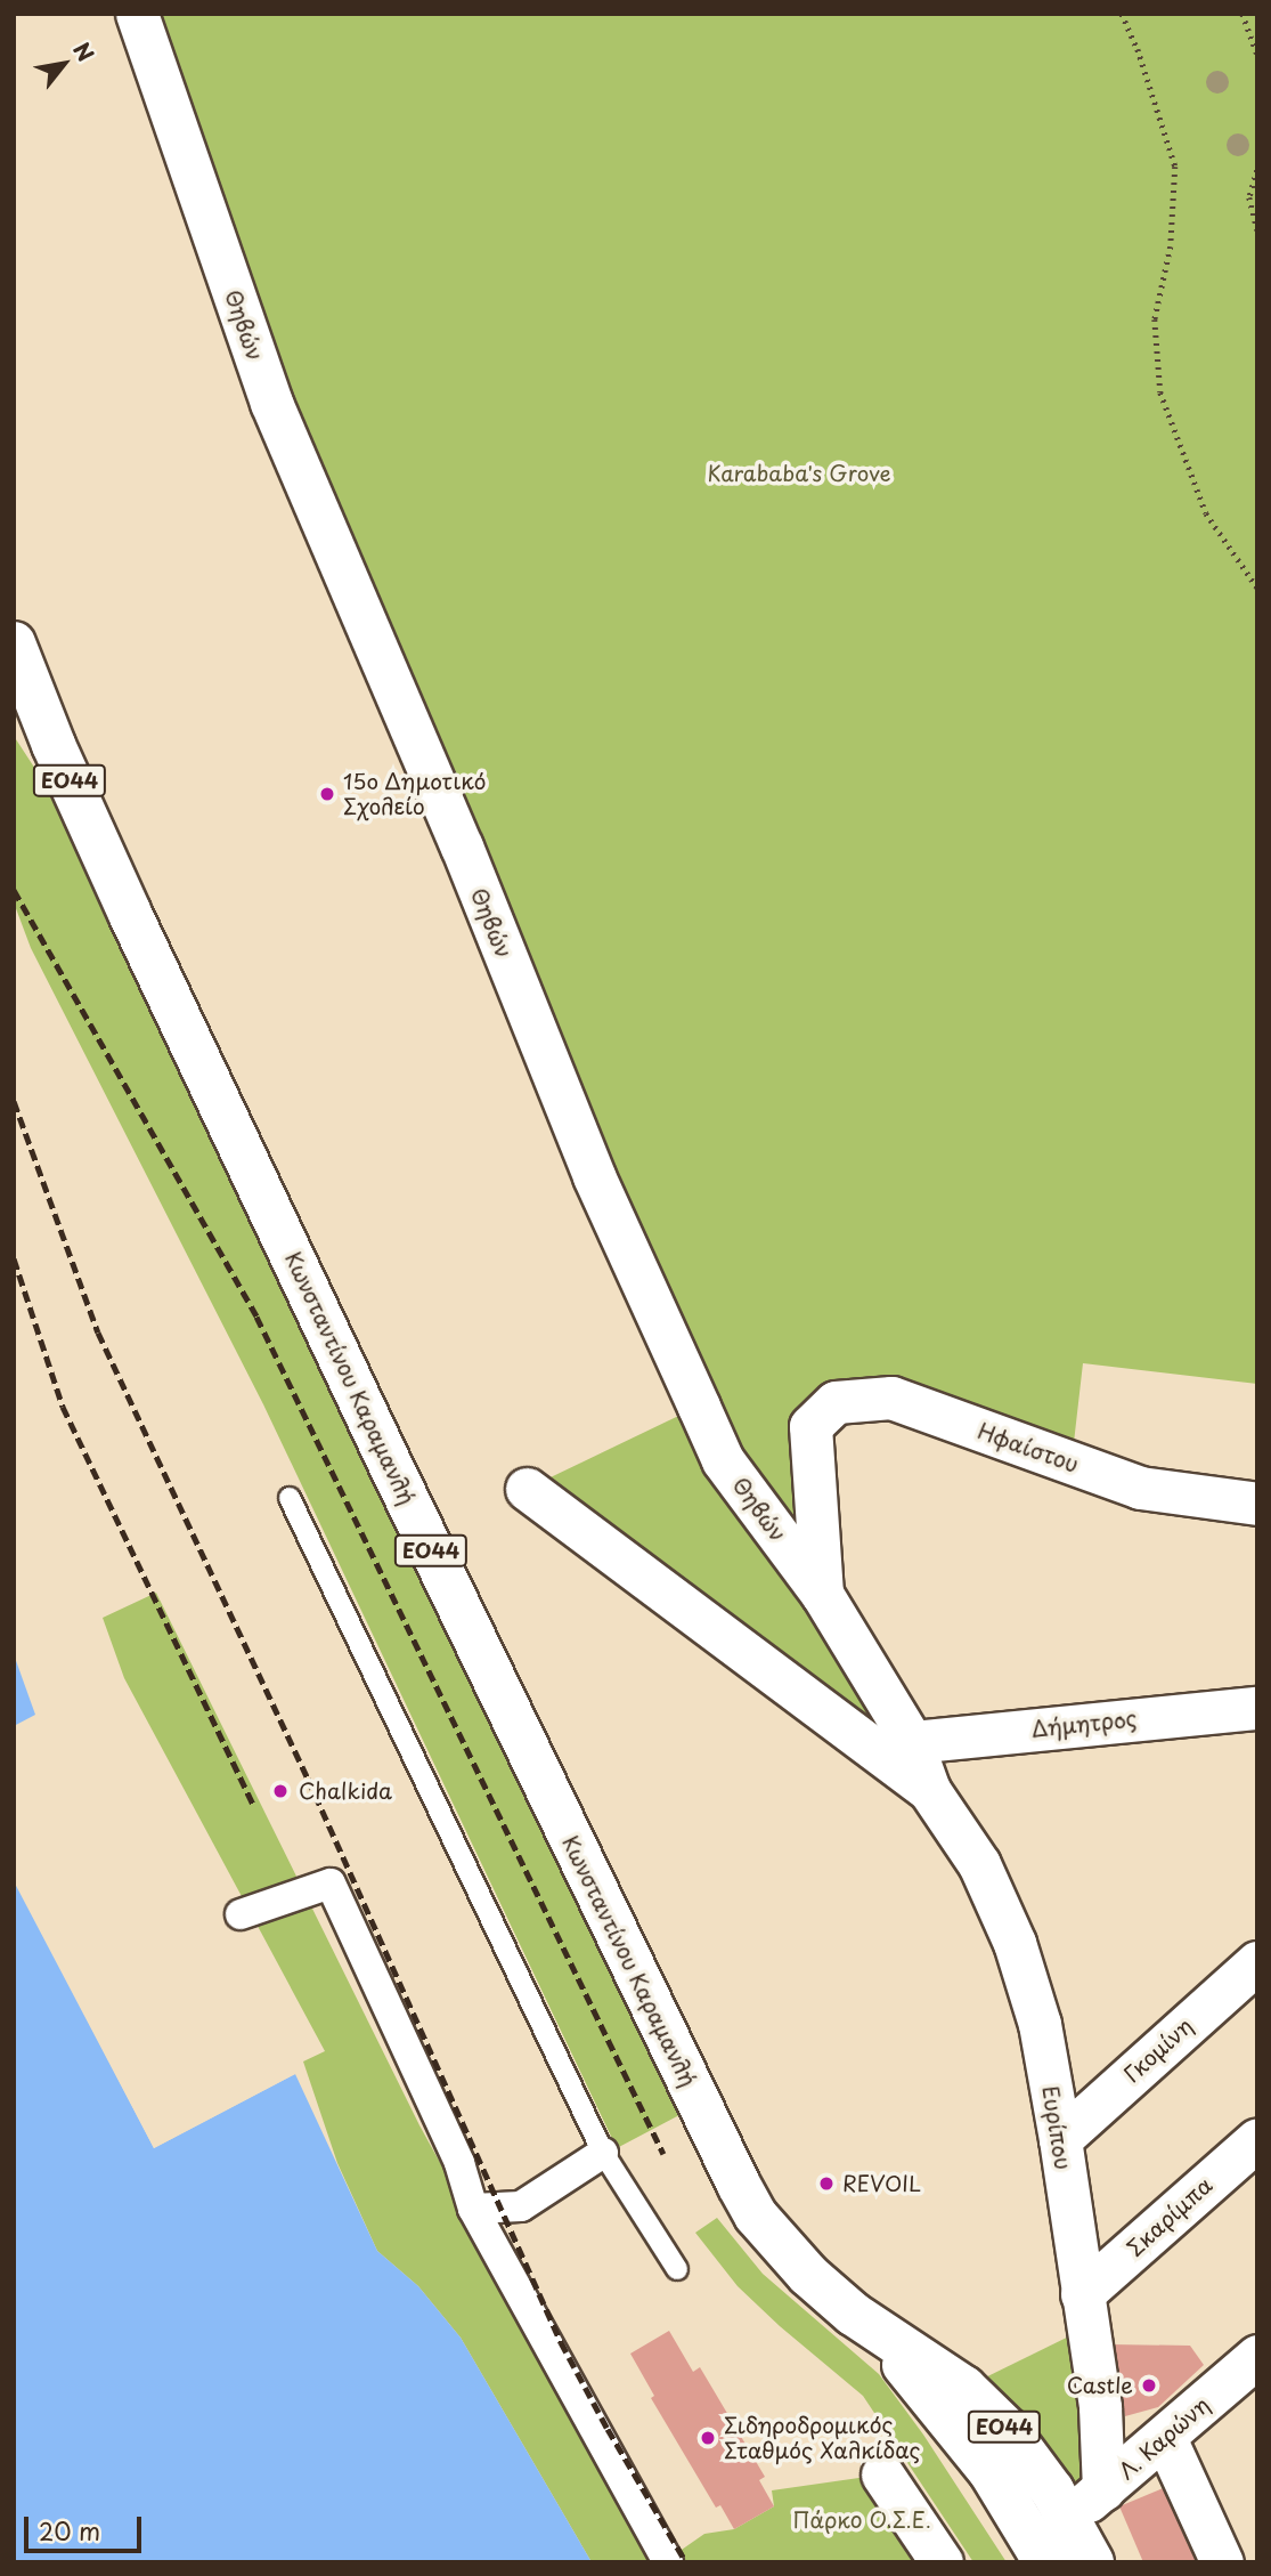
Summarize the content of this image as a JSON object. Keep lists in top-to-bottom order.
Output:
{
  "streets": {
    "main road": ["ΕΟ44", "Κωνσταντίνου Καραμανλή"],
    "street": [
      "Θηβών",
      "Ηφαίστου",
      "Δήμητρος",
      "Γκομίνη",
      "Ευρίπου",
      "Σκαρίμπα",
      "Λ. Καρώνη"
    ]
  },
  "crossings": [
    ["Θηβών", "Ηφαίστου"],
    ["Θηβών", "Δήμητρος"],
    ["Θηβών", "Ευρίπου"],
    ["Κωνσταντίνου Καραμανλή", "Λ. Καρώνη"],
    ["Γκομίνη", "Ευρίπου"],
    ["Ευρίπου", "Σκαρίμπα"],
    ["Ευρίπου", "Λ. Καρώνη"]
  ],
  "parks": ["Karababa's Grove", "Πάρκο Ο.Σ.Ε."],
  "places": [
    "15o Δημοτικό Σχολείο",
    "Chalkida",
    "REVOIL",
    "Castle",
    "Σιδηροδρομικός Σταθμός Χαλκίδας"
  ],
  "scale_bar": "20 m",
  "north": "top right"
}
